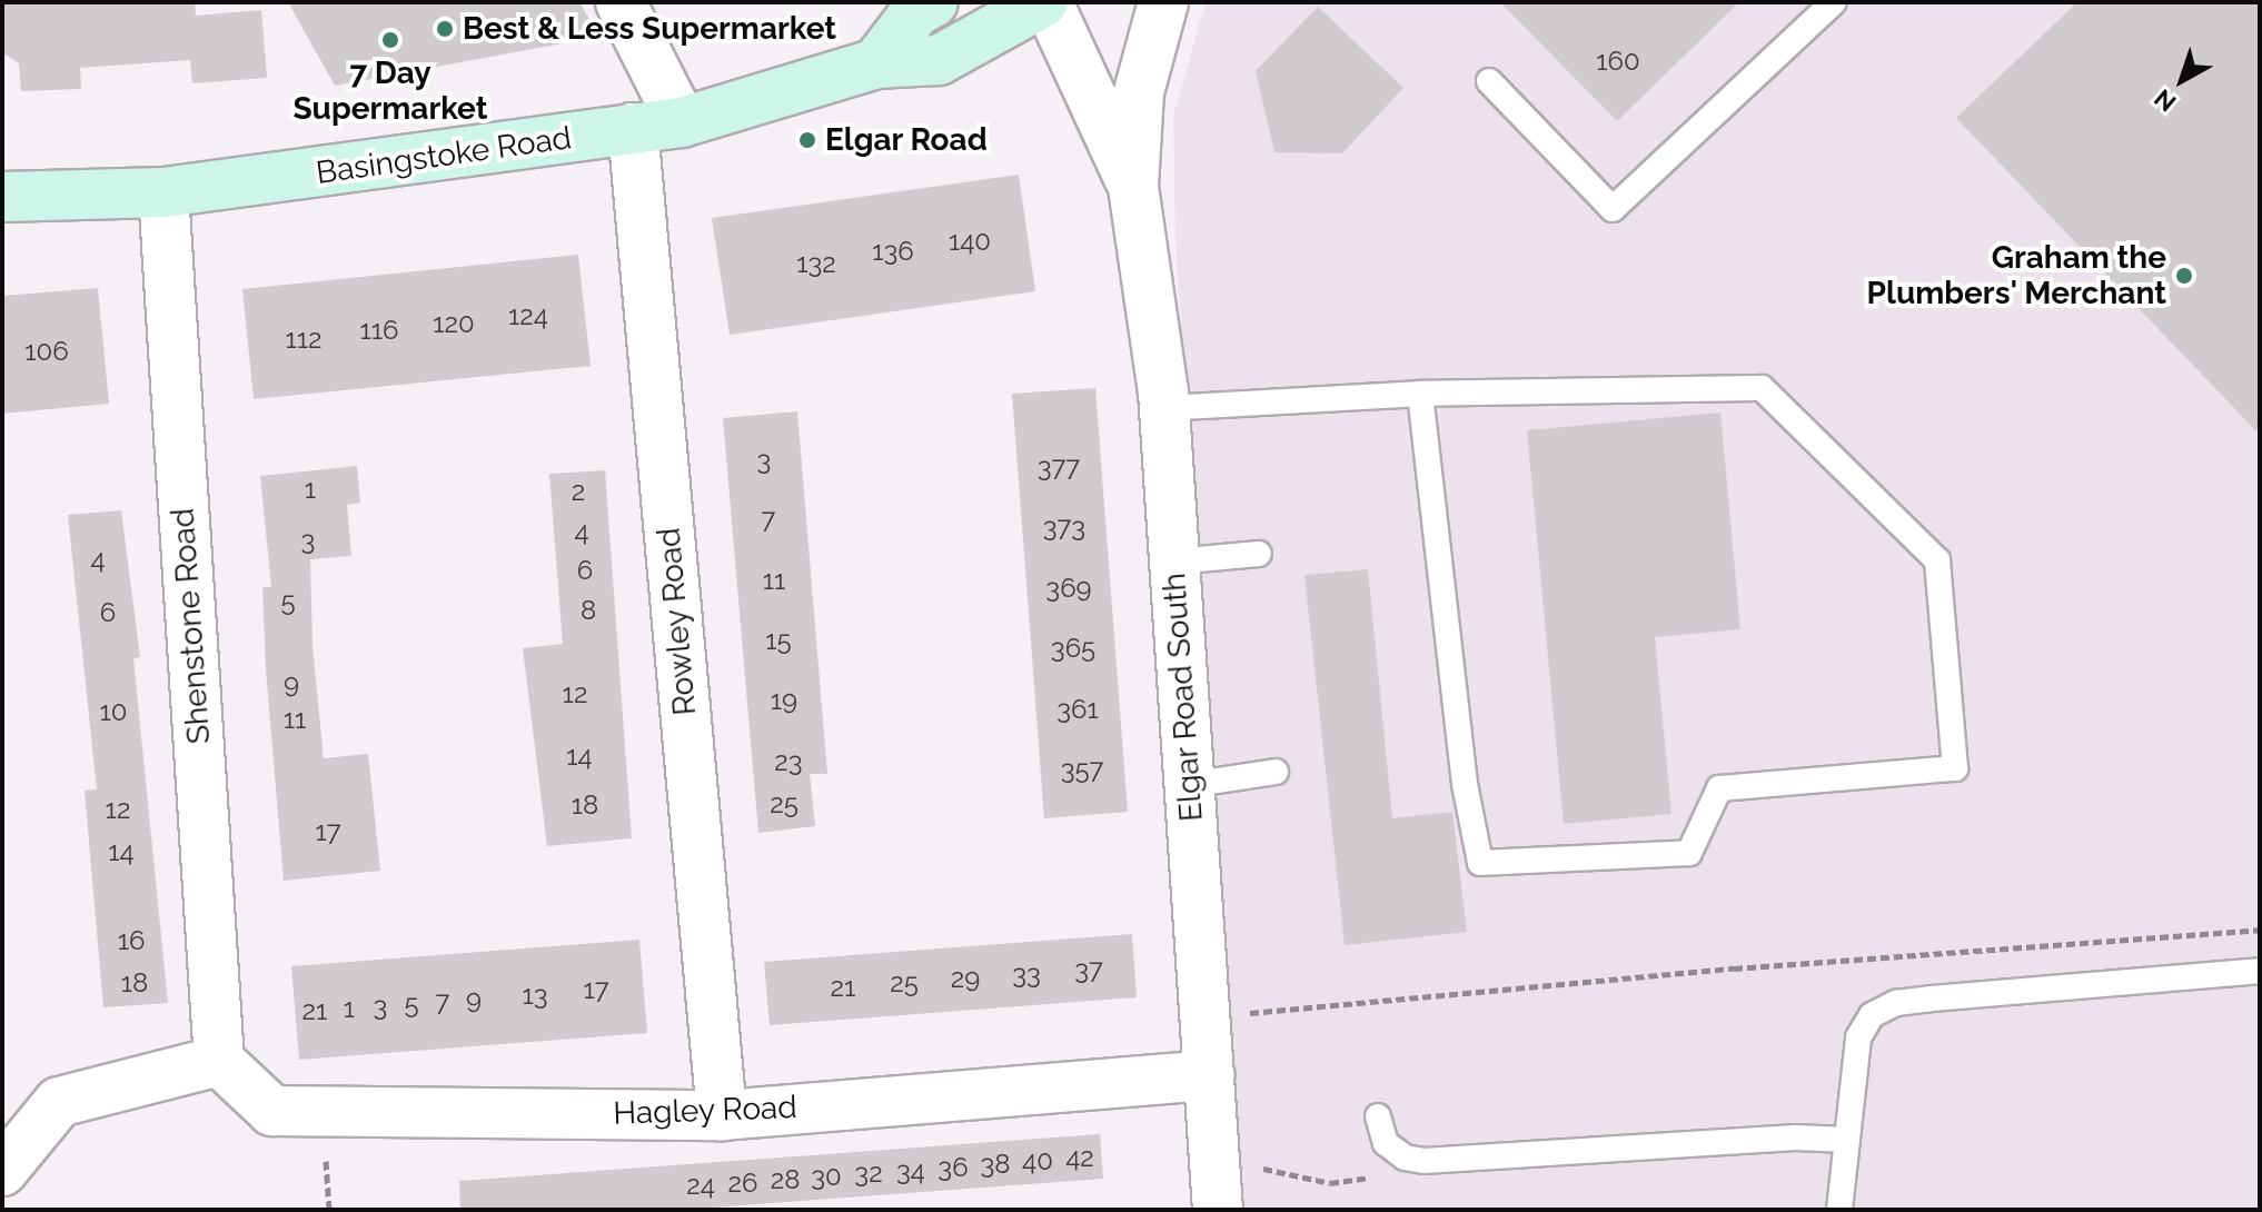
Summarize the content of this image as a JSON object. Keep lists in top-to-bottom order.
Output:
{
  "streets": {
    "main road": ["Basingstoke Road"],
    "street": [
      "Rowley Road",
      "Shenstone Road",
      "Elgar Road South",
      "Hagley Road"
    ]
  },
  "crossings": [
    ["Basingstoke Road", "Rowley Road"],
    ["Basingstoke Road", "Shenstone Road"],
    ["Basingstoke Road", "Elgar Road South"],
    ["Rowley Road", "Hagley Road"],
    ["Shenstone Road", "Hagley Road"],
    ["Elgar Road South", "Hagley Road"]
  ],
  "places": [
    "Best & Less Supermarket",
    "7 Day Supermarket",
    "Elgar Road",
    "Graham the Plumbers' Merchant"
  ],
  "house_numbers": [
    "160",
    "140",
    "136",
    "132",
    "124",
    "120",
    "116",
    "112",
    "106",
    "3",
    "377",
    "1",
    "2",
    "7",
    "373",
    "4",
    "3",
    "4",
    "6",
    "11",
    "369",
    "5",
    "8",
    "6",
    "15",
    "365",
    "9",
    "12",
    "19",
    "361",
    "10",
    "11",
    "14",
    "23",
    "357",
    "25",
    "18",
    "12",
    "17",
    "14",
    "16",
    "37",
    "33",
    "29",
    "18",
    "25",
    "21",
    "17",
    "13",
    "9",
    "7",
    "5",
    "3",
    "1",
    "21",
    "42",
    "40",
    "38",
    "36",
    "34",
    "32",
    "30",
    "28",
    "26",
    "24"
  ],
  "north": "bottom left"
}
